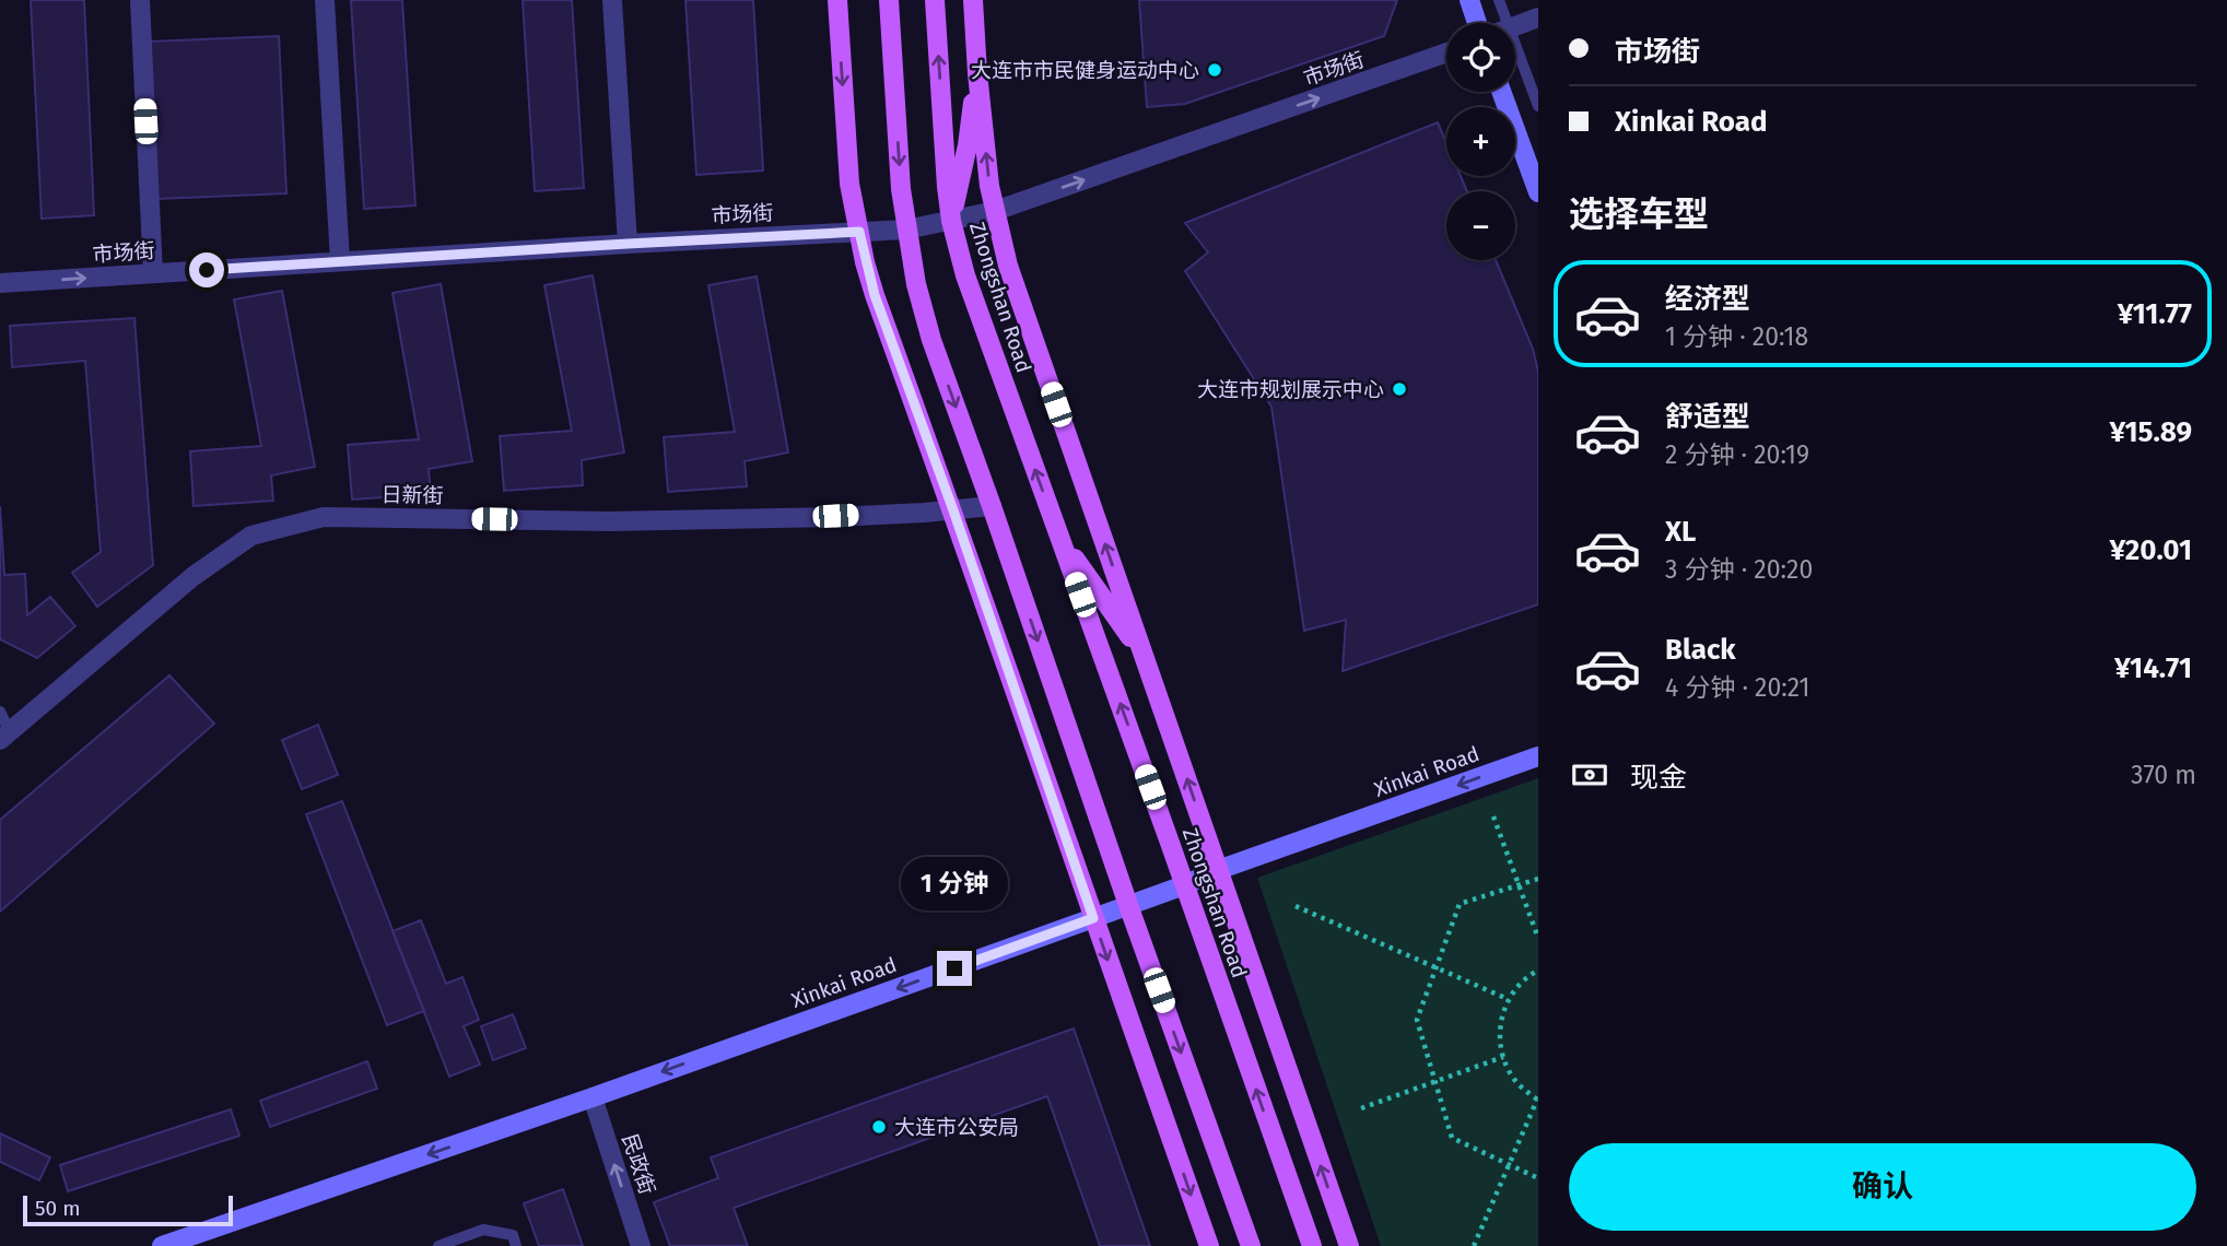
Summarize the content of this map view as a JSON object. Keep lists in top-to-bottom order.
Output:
{
  "streets": {
    "main road": ["Zhongshan Road", "Xinkai Road"],
    "street": ["市场街", "日新街", "民政街"]
  },
  "crossings": [
    ["市场街", "Zhongshan Road"],
    ["Zhongshan Road", "Xinkai Road"],
    ["Xinkai Road", "民政街"]
  ],
  "one_way": ["市场街", "Xinkai Road", "民政街"],
  "places": ["大连市市民健身运动中心", "大连市规划展示中心", "大连市公安局"],
  "scale_bar": "50 m",
  "page": {
    "banner": ["市场街", "Xinkai Road"],
    "map_buttons": ["+", "−"],
    "heading": "选择车型",
    "list": [
      {
        "name": "经济型",
        "note": "1 分钟 · 20:18",
        "value": "¥11.77"
      },
      {
        "name": "舒适型",
        "note": "2 分钟 · 20:19",
        "value": "¥15.89"
      },
      {
        "name": "XL",
        "note": "3 分钟 · 20:20",
        "value": "¥20.01"
      },
      {
        "name": "Black",
        "note": "4 分钟 · 20:21",
        "value": "¥14.71"
      }
    ],
    "pay": ["现金", "370 m"],
    "bubble": "1 分钟",
    "buttons": "确认",
    "scale": "50 m"
  }
}
